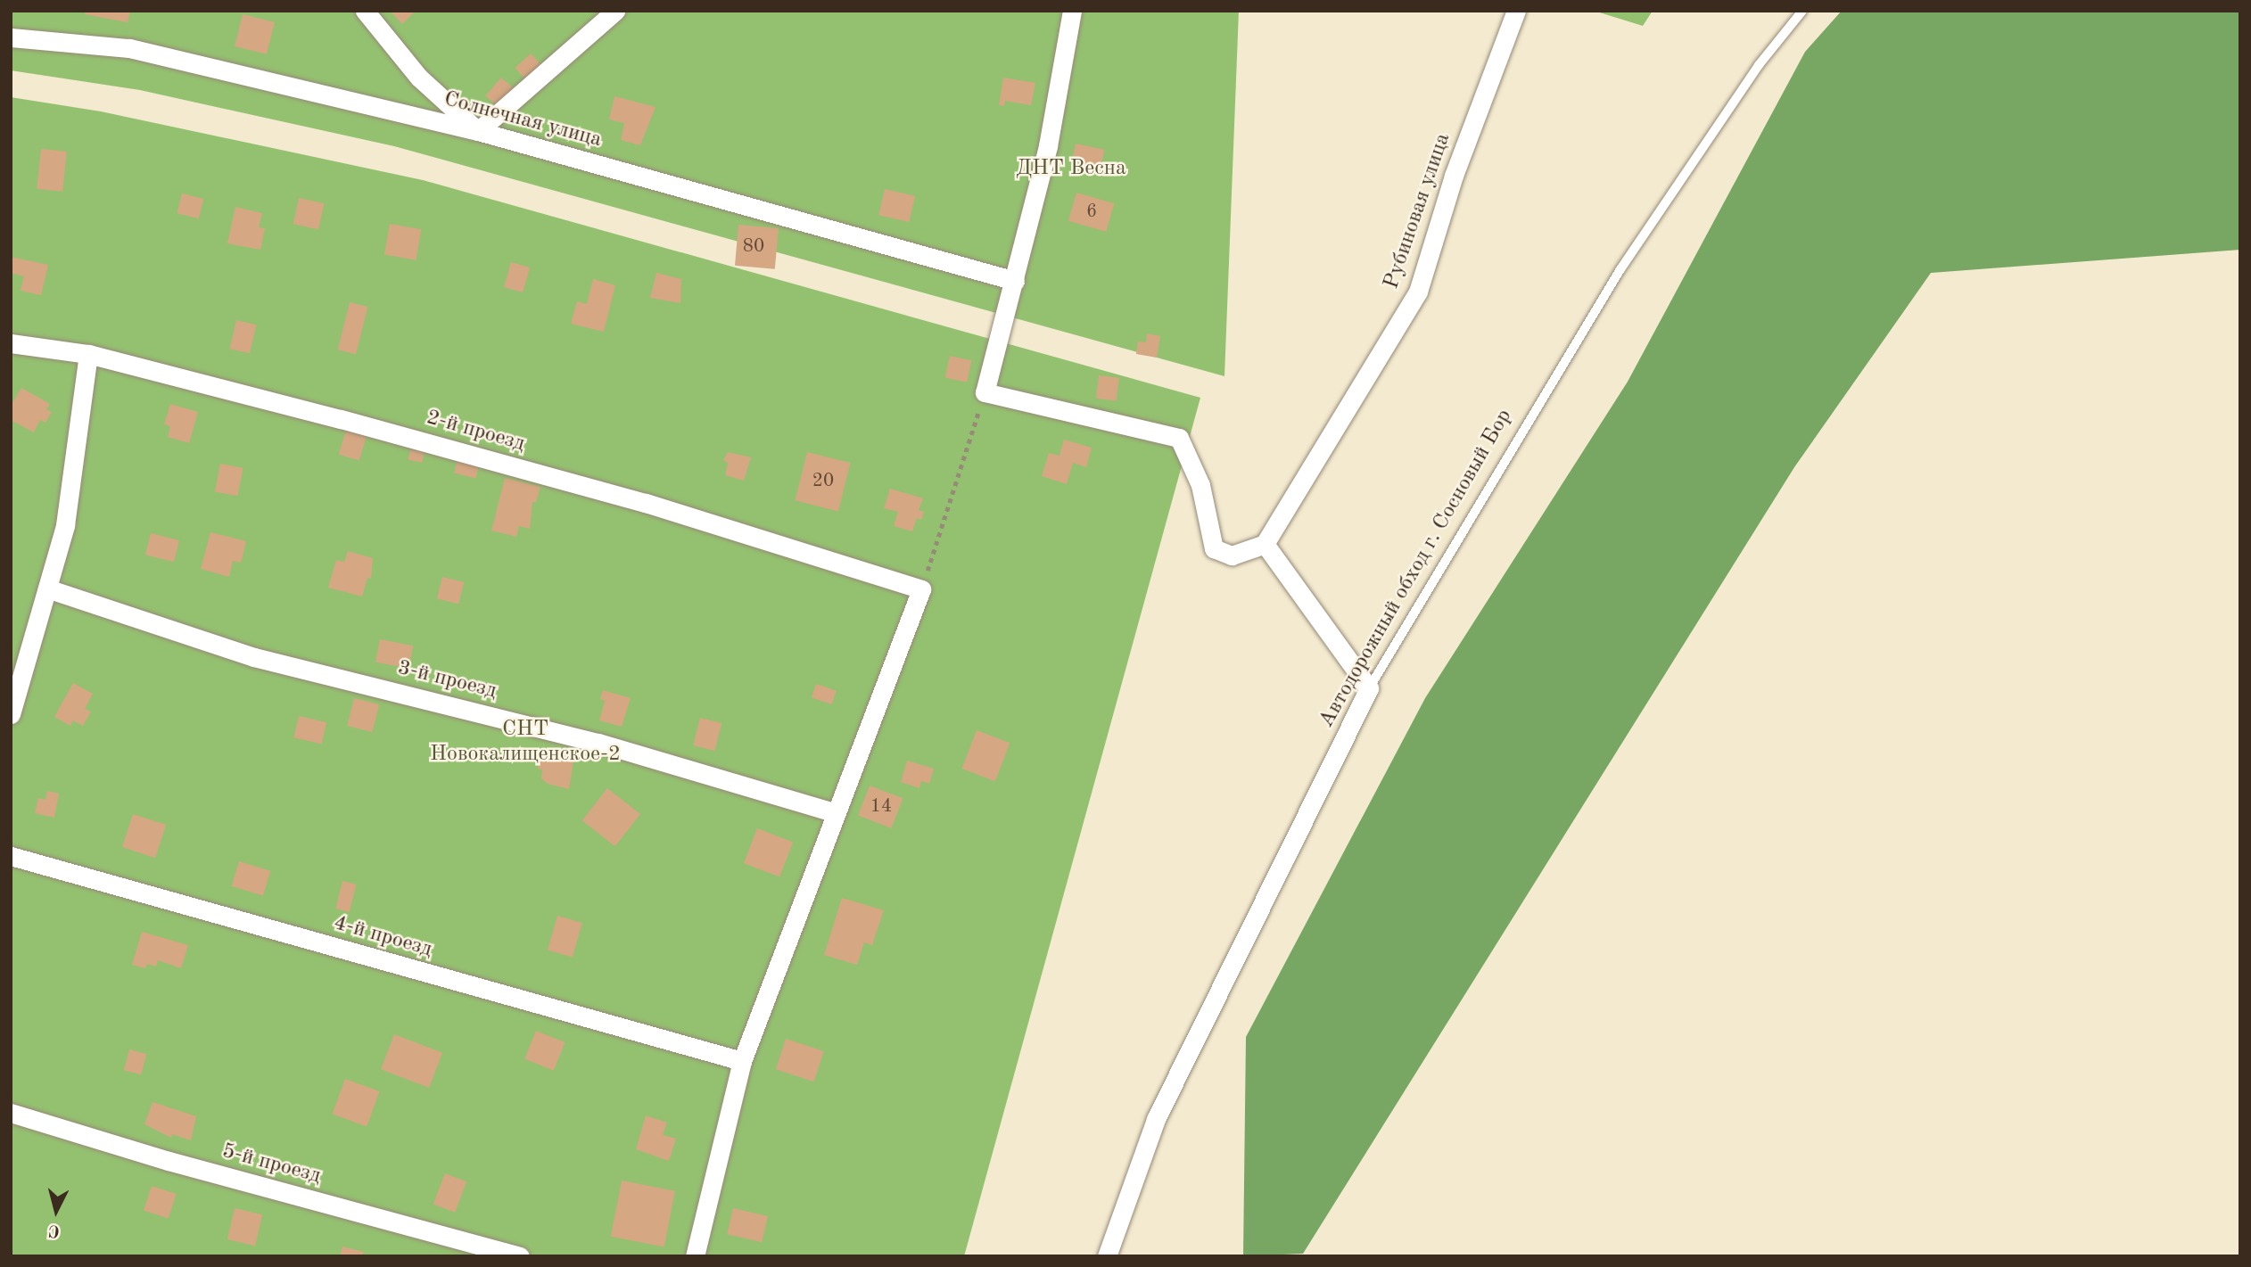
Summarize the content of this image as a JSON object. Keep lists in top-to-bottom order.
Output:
{
  "streets": {
    "street": [
      "Солнечная улица",
      "Рубиновая улица",
      "2-й проезд",
      "Автодорожный обход г. Сосновый Бор",
      "3-й проезд",
      "4-й проезд",
      "5-й проезд"
    ]
  },
  "parks": ["ДНТ Весна", "СНТ Новокалищенское-2"],
  "house_numbers": [
    "6",
    "80",
    "20",
    "14"
  ],
  "north": "bottom"
}
